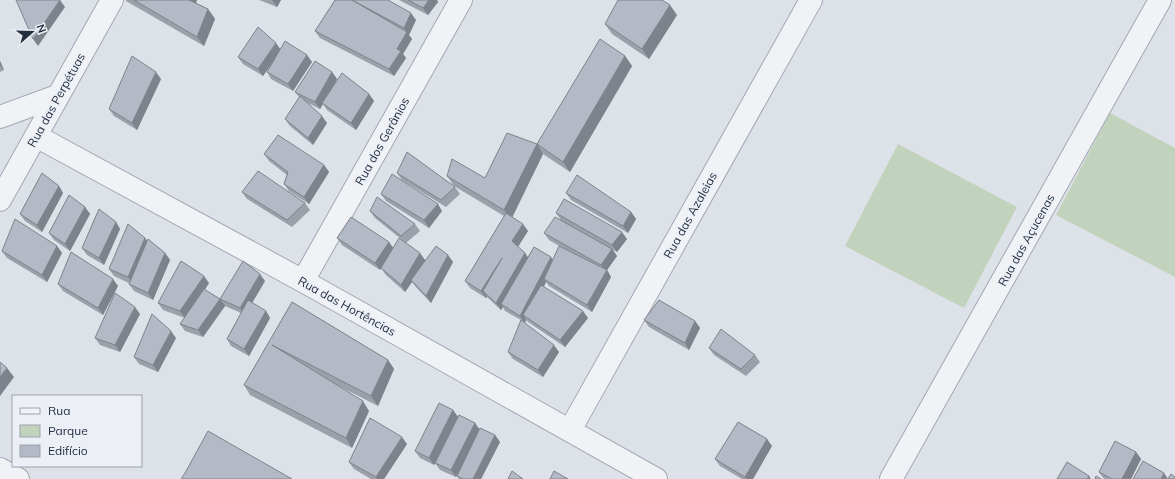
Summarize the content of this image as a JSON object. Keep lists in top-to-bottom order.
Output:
{
  "streets": {
    "street": [
      "Rua das Perpétuas",
      "Rua dos Gerânios",
      "Rua das Azaleias",
      "Rua das Açucenas",
      "Rua das Hortências"
    ]
  },
  "crossings": [
    ["Rua das Perpétuas", "Rua das Hortências"],
    ["Rua dos Gerânios", "Rua das Hortências"],
    ["Rua das Azaleias", "Rua das Hortências"]
  ],
  "legend": ["Rua", "Parque", "Edifício"],
  "north": "right"
}
